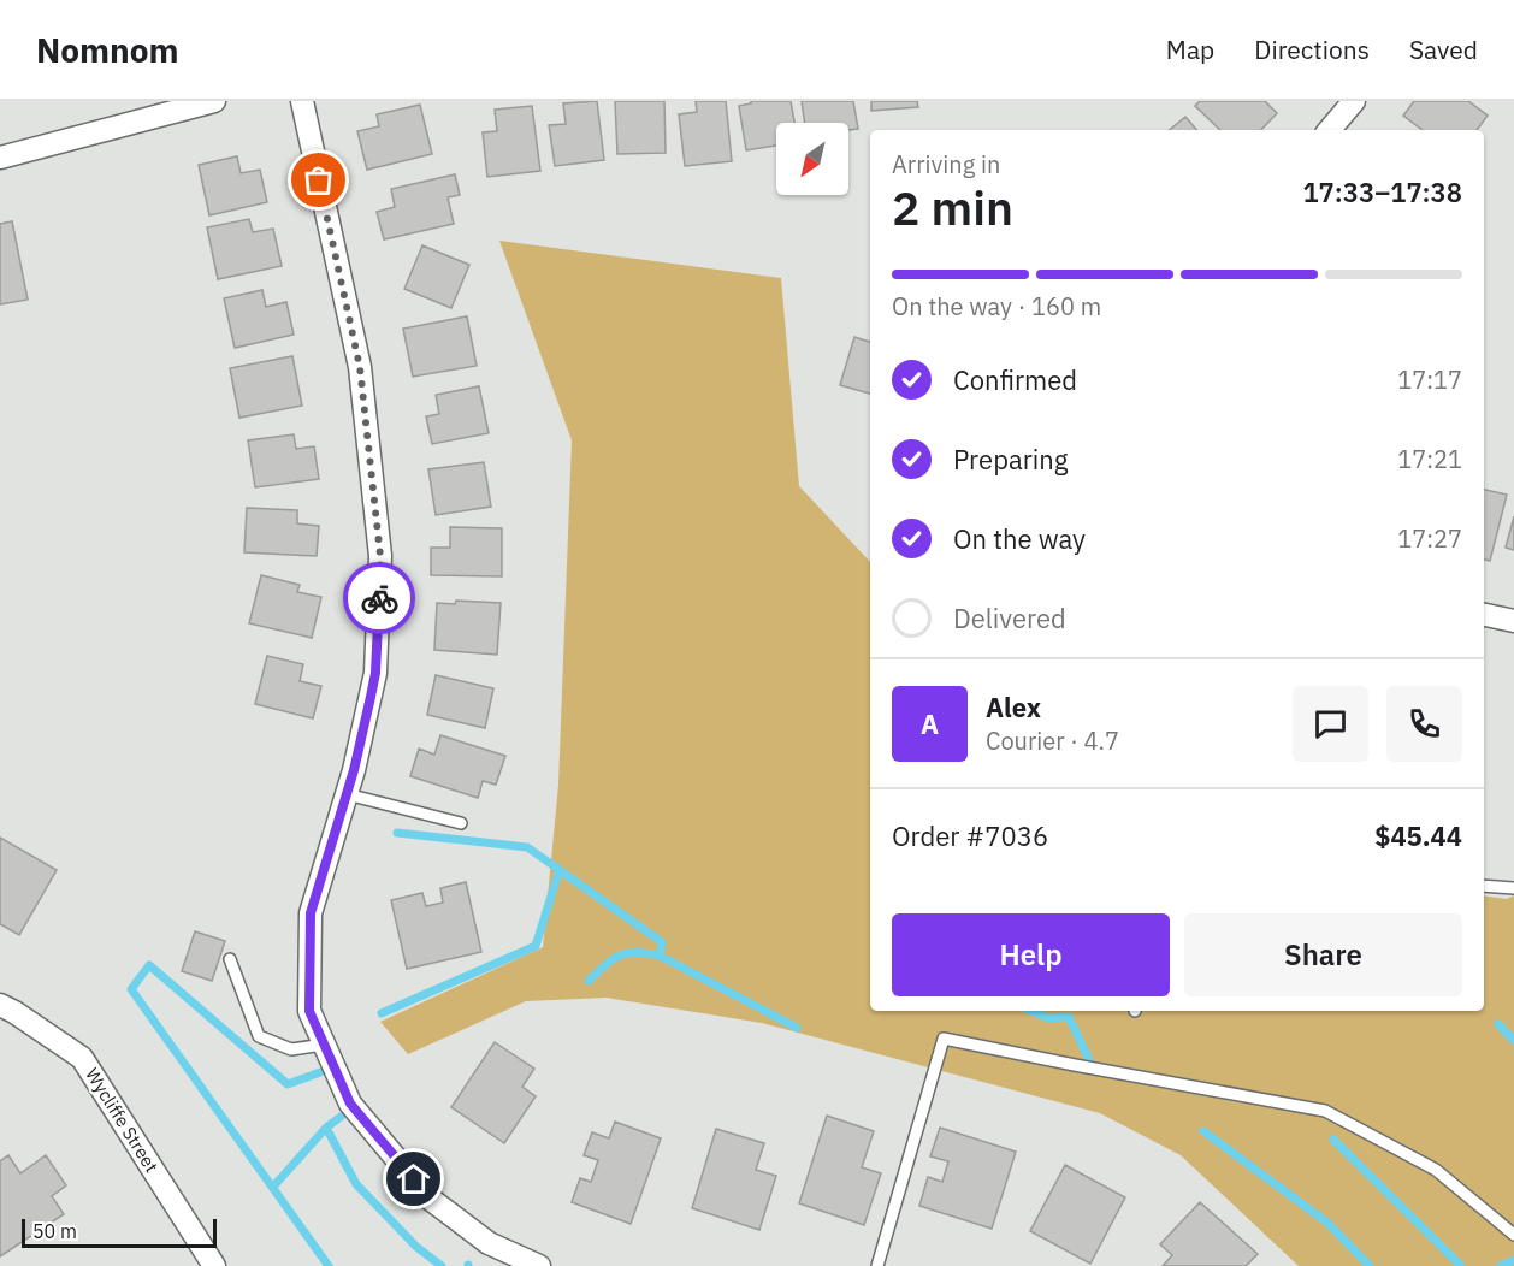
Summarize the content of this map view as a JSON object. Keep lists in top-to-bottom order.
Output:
{
  "streets": {
    "street": ["Wycliffe Street"]
  },
  "scale_bar": "50 m",
  "north": "bottom left",
  "page": {
    "header": "Nomnom",
    "nav": ["Map", "Directions", "Saved"],
    "heading": ["2 min", "Arriving in", "17:33–17:38"],
    "panel": [
      "Alex",
      "Courier · 4.7",
      "Order #7036",
      "$45.44"
    ],
    "bar": "On the way · 160 m",
    "list": [
      ["Confirmed", "17:17"],
      ["Preparing", "17:21"],
      ["On the way", "17:27"],
      "Delivered"
    ],
    "round": "A",
    "buttons": ["Help", "Share"],
    "scale": "50 m"
  }
}
